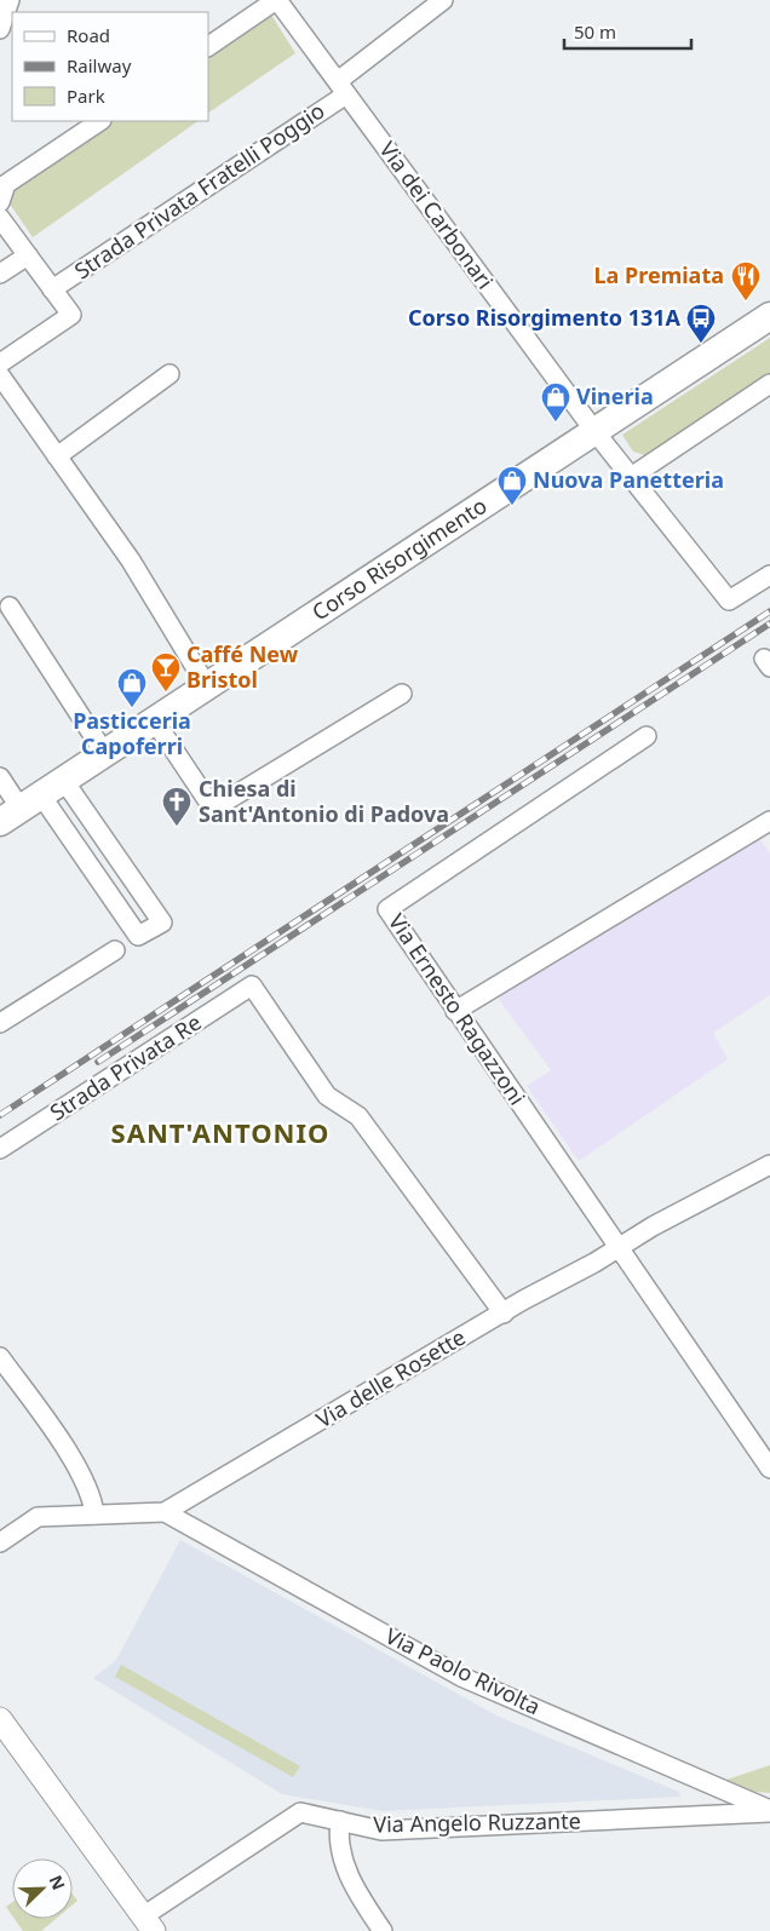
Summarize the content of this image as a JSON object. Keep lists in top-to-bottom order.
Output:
{
  "streets": {
    "main road": ["Corso Risorgimento"],
    "street": [
      "Strada Privata Fratelli Poggio",
      "Via dei Carbonari",
      "Via Ernesto Ragazzoni",
      "Strada Privata Re",
      "Via delle Rosette",
      "Via Paolo Rivolta",
      "Via Angelo Ruzzante"
    ]
  },
  "crossings": [
    ["Strada Privata Fratelli Poggio", "Via dei Carbonari"],
    ["Via dei Carbonari", "Corso Risorgimento"],
    ["Via Ernesto Ragazzoni", "Via delle Rosette"],
    ["Strada Privata Re", "Via delle Rosette"],
    ["Via delle Rosette", "Via Paolo Rivolta"],
    ["Via Paolo Rivolta", "Via Angelo Ruzzante"]
  ],
  "districts": ["SANT'ANTONIO"],
  "places": {
    "restaurant": ["La Premiata"],
    "bus stop": ["Corso Risorgimento 131A"],
    "shop": ["Vineria", "Nuova Panetteria", "Pasticceria Capoferri"],
    "bar": ["Caffé New Bristol"],
    "church": ["Chiesa di Sant'Antonio di Padova"]
  },
  "legend": ["Road", "Railway", "Park"],
  "scale_bar": "50 m",
  "north": "top right"
}
